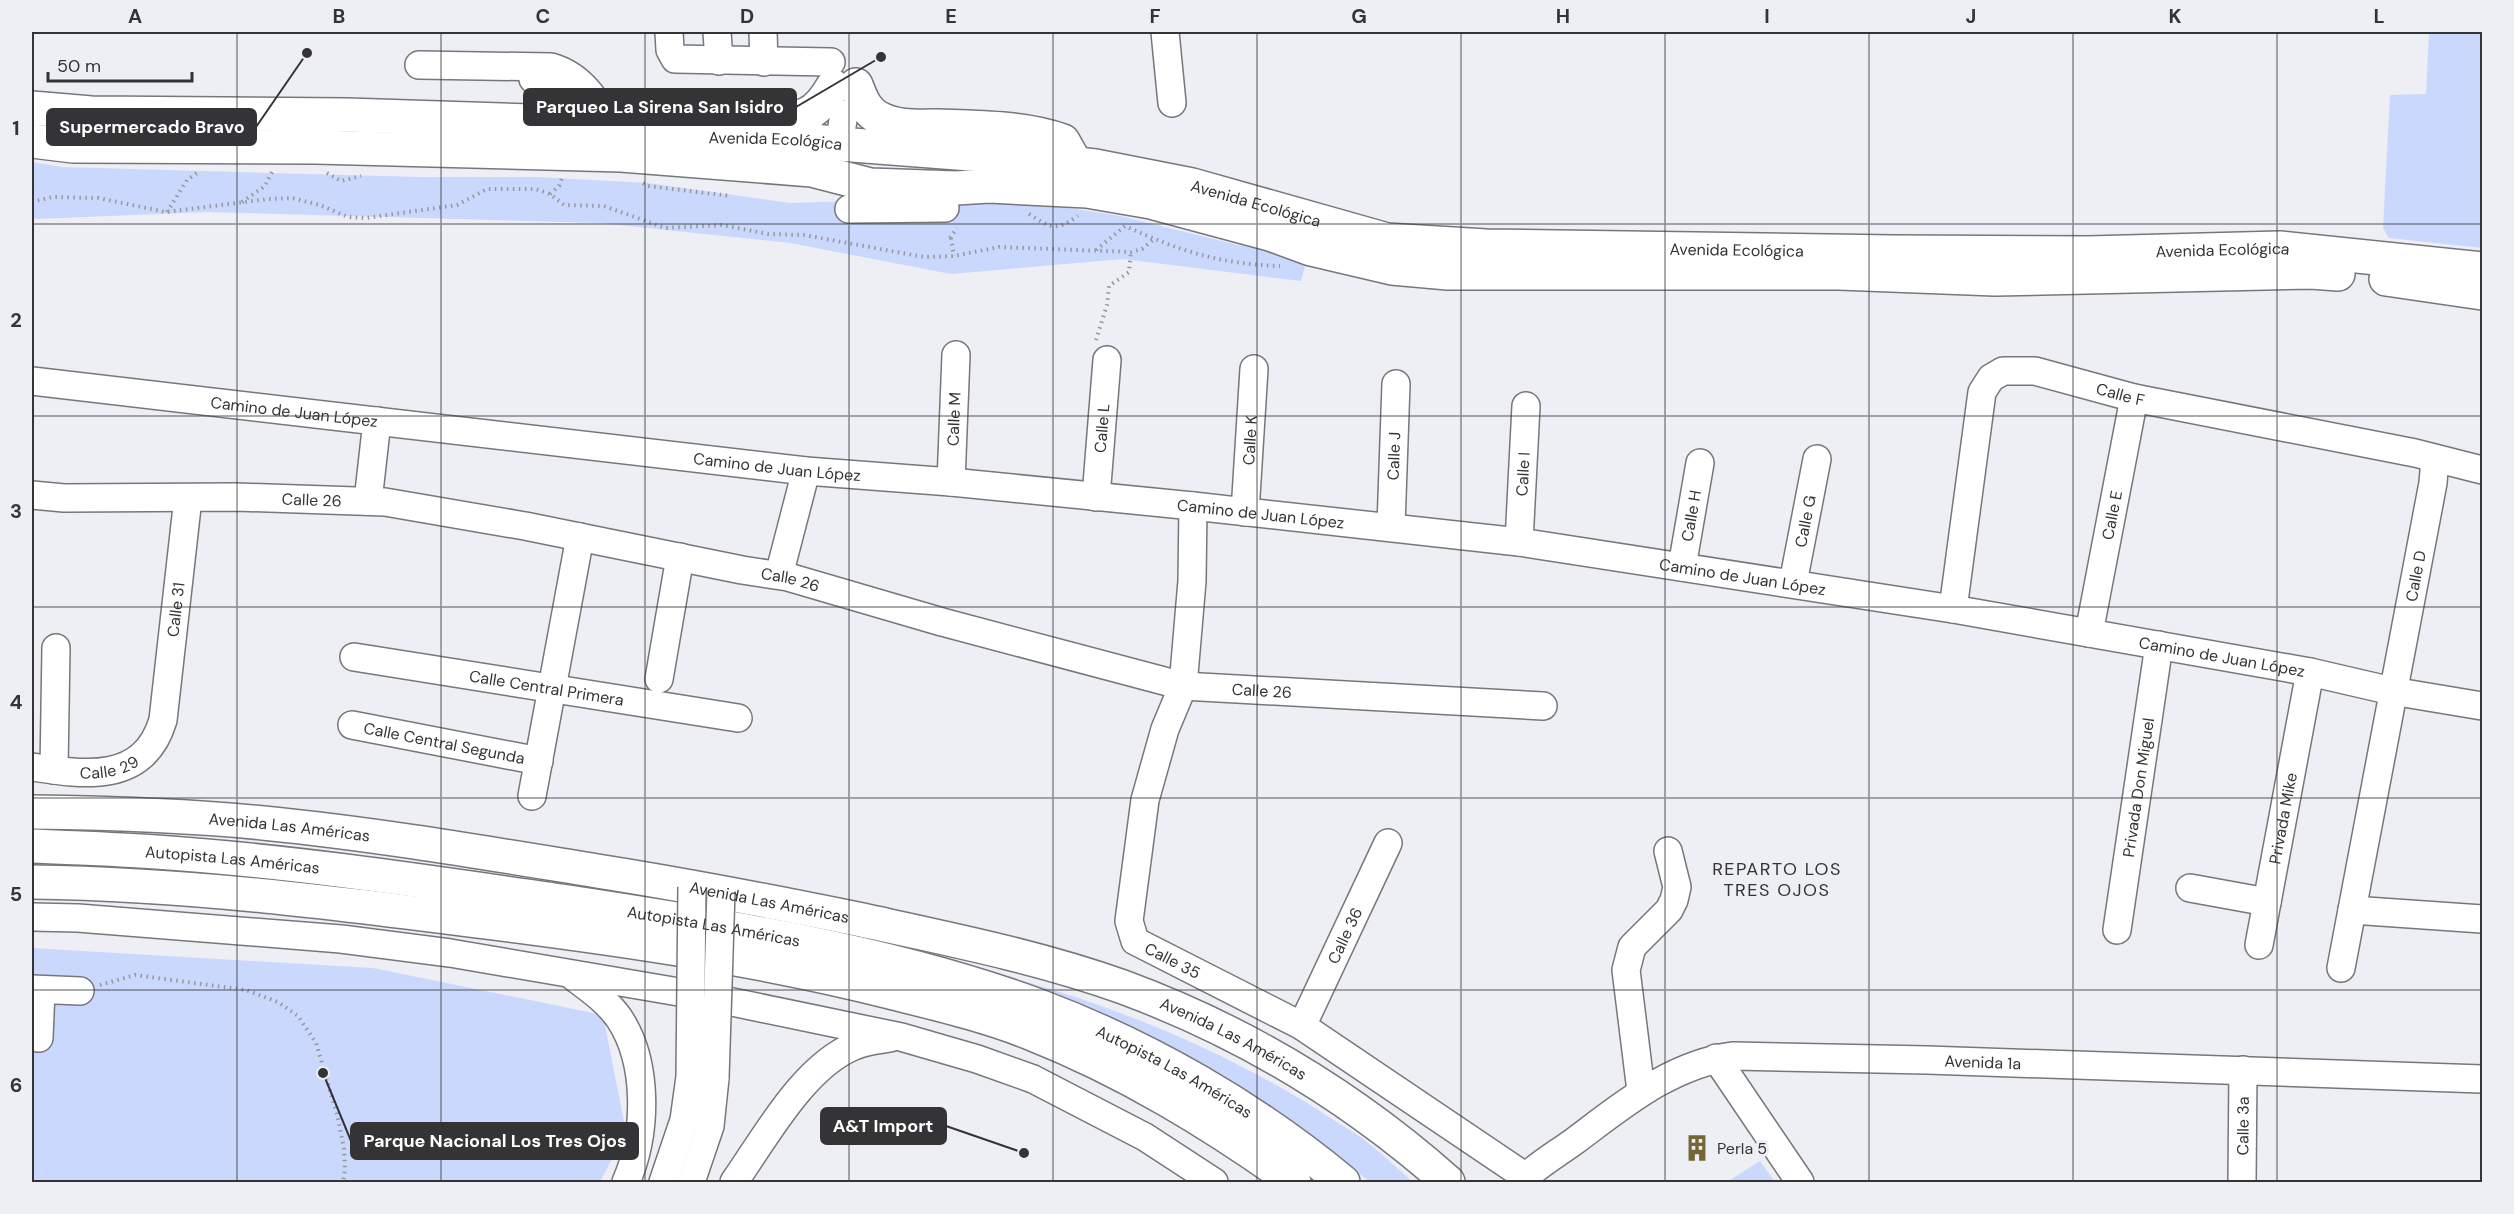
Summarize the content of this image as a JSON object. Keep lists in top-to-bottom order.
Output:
{
  "streets": {
    "main road": ["Avenida Ecológica", "Avenida Las Américas", "Autopista Las Américas"],
    "street": [
      "Calle F",
      "Camino de Juan López",
      "Calle M",
      "Calle L",
      "Calle K",
      "Calle J",
      "Calle I",
      "Calle 26",
      "Calle H",
      "Calle E",
      "Calle G",
      "Calle D",
      "Calle 31",
      "Calle Central Primera",
      "Calle Central Segunda",
      "Calle 29",
      "Privada Don Miguel",
      "Privada Mike",
      "Calle 36",
      "Calle 35",
      "Avenida 1a",
      "Calle 3a"
    ]
  },
  "crossings": [
    ["Calle F", "Camino de Juan López"],
    ["Calle F", "Calle E"],
    ["Calle F", "Calle D"],
    ["Camino de Juan López", "Calle M"],
    ["Camino de Juan López", "Calle L"],
    ["Camino de Juan López", "Calle K"],
    ["Camino de Juan López", "Calle J"],
    ["Camino de Juan López", "Calle I"],
    ["Camino de Juan López", "Calle H"],
    ["Camino de Juan López", "Calle E"],
    ["Camino de Juan López", "Calle G"],
    ["Camino de Juan López", "Calle D"],
    ["Camino de Juan López", "Privada Don Miguel"],
    ["Camino de Juan López", "Privada Mike"],
    ["Camino de Juan López", "Calle 35"],
    ["Calle 26", "Calle 31"],
    ["Calle 26", "Calle 35"],
    ["Calle 31", "Calle 29"],
    ["Calle 36", "Calle 35"],
    ["Calle 35", "Avenida 1a"],
    ["Avenida 1a", "Calle 3a"]
  ],
  "districts": ["REPARTO LOS TRES OJOS"],
  "places": {
    "other": [
      "Supermercado Bravo",
      "Parqueo La Sirena San Isidro",
      "Parque Nacional Los Tres Ojos",
      "A&T Import"
    ],
    "building": ["Perla 5"]
  },
  "scale_bar": "50 m",
  "grid": {
    "columns": [
      "A",
      "B",
      "C",
      "D",
      "E",
      "F",
      "G",
      "H",
      "I",
      "J",
      "K",
      "L"
    ],
    "rows": [
      "1",
      "2",
      "3",
      "4",
      "5",
      "6"
    ]
  }
}
